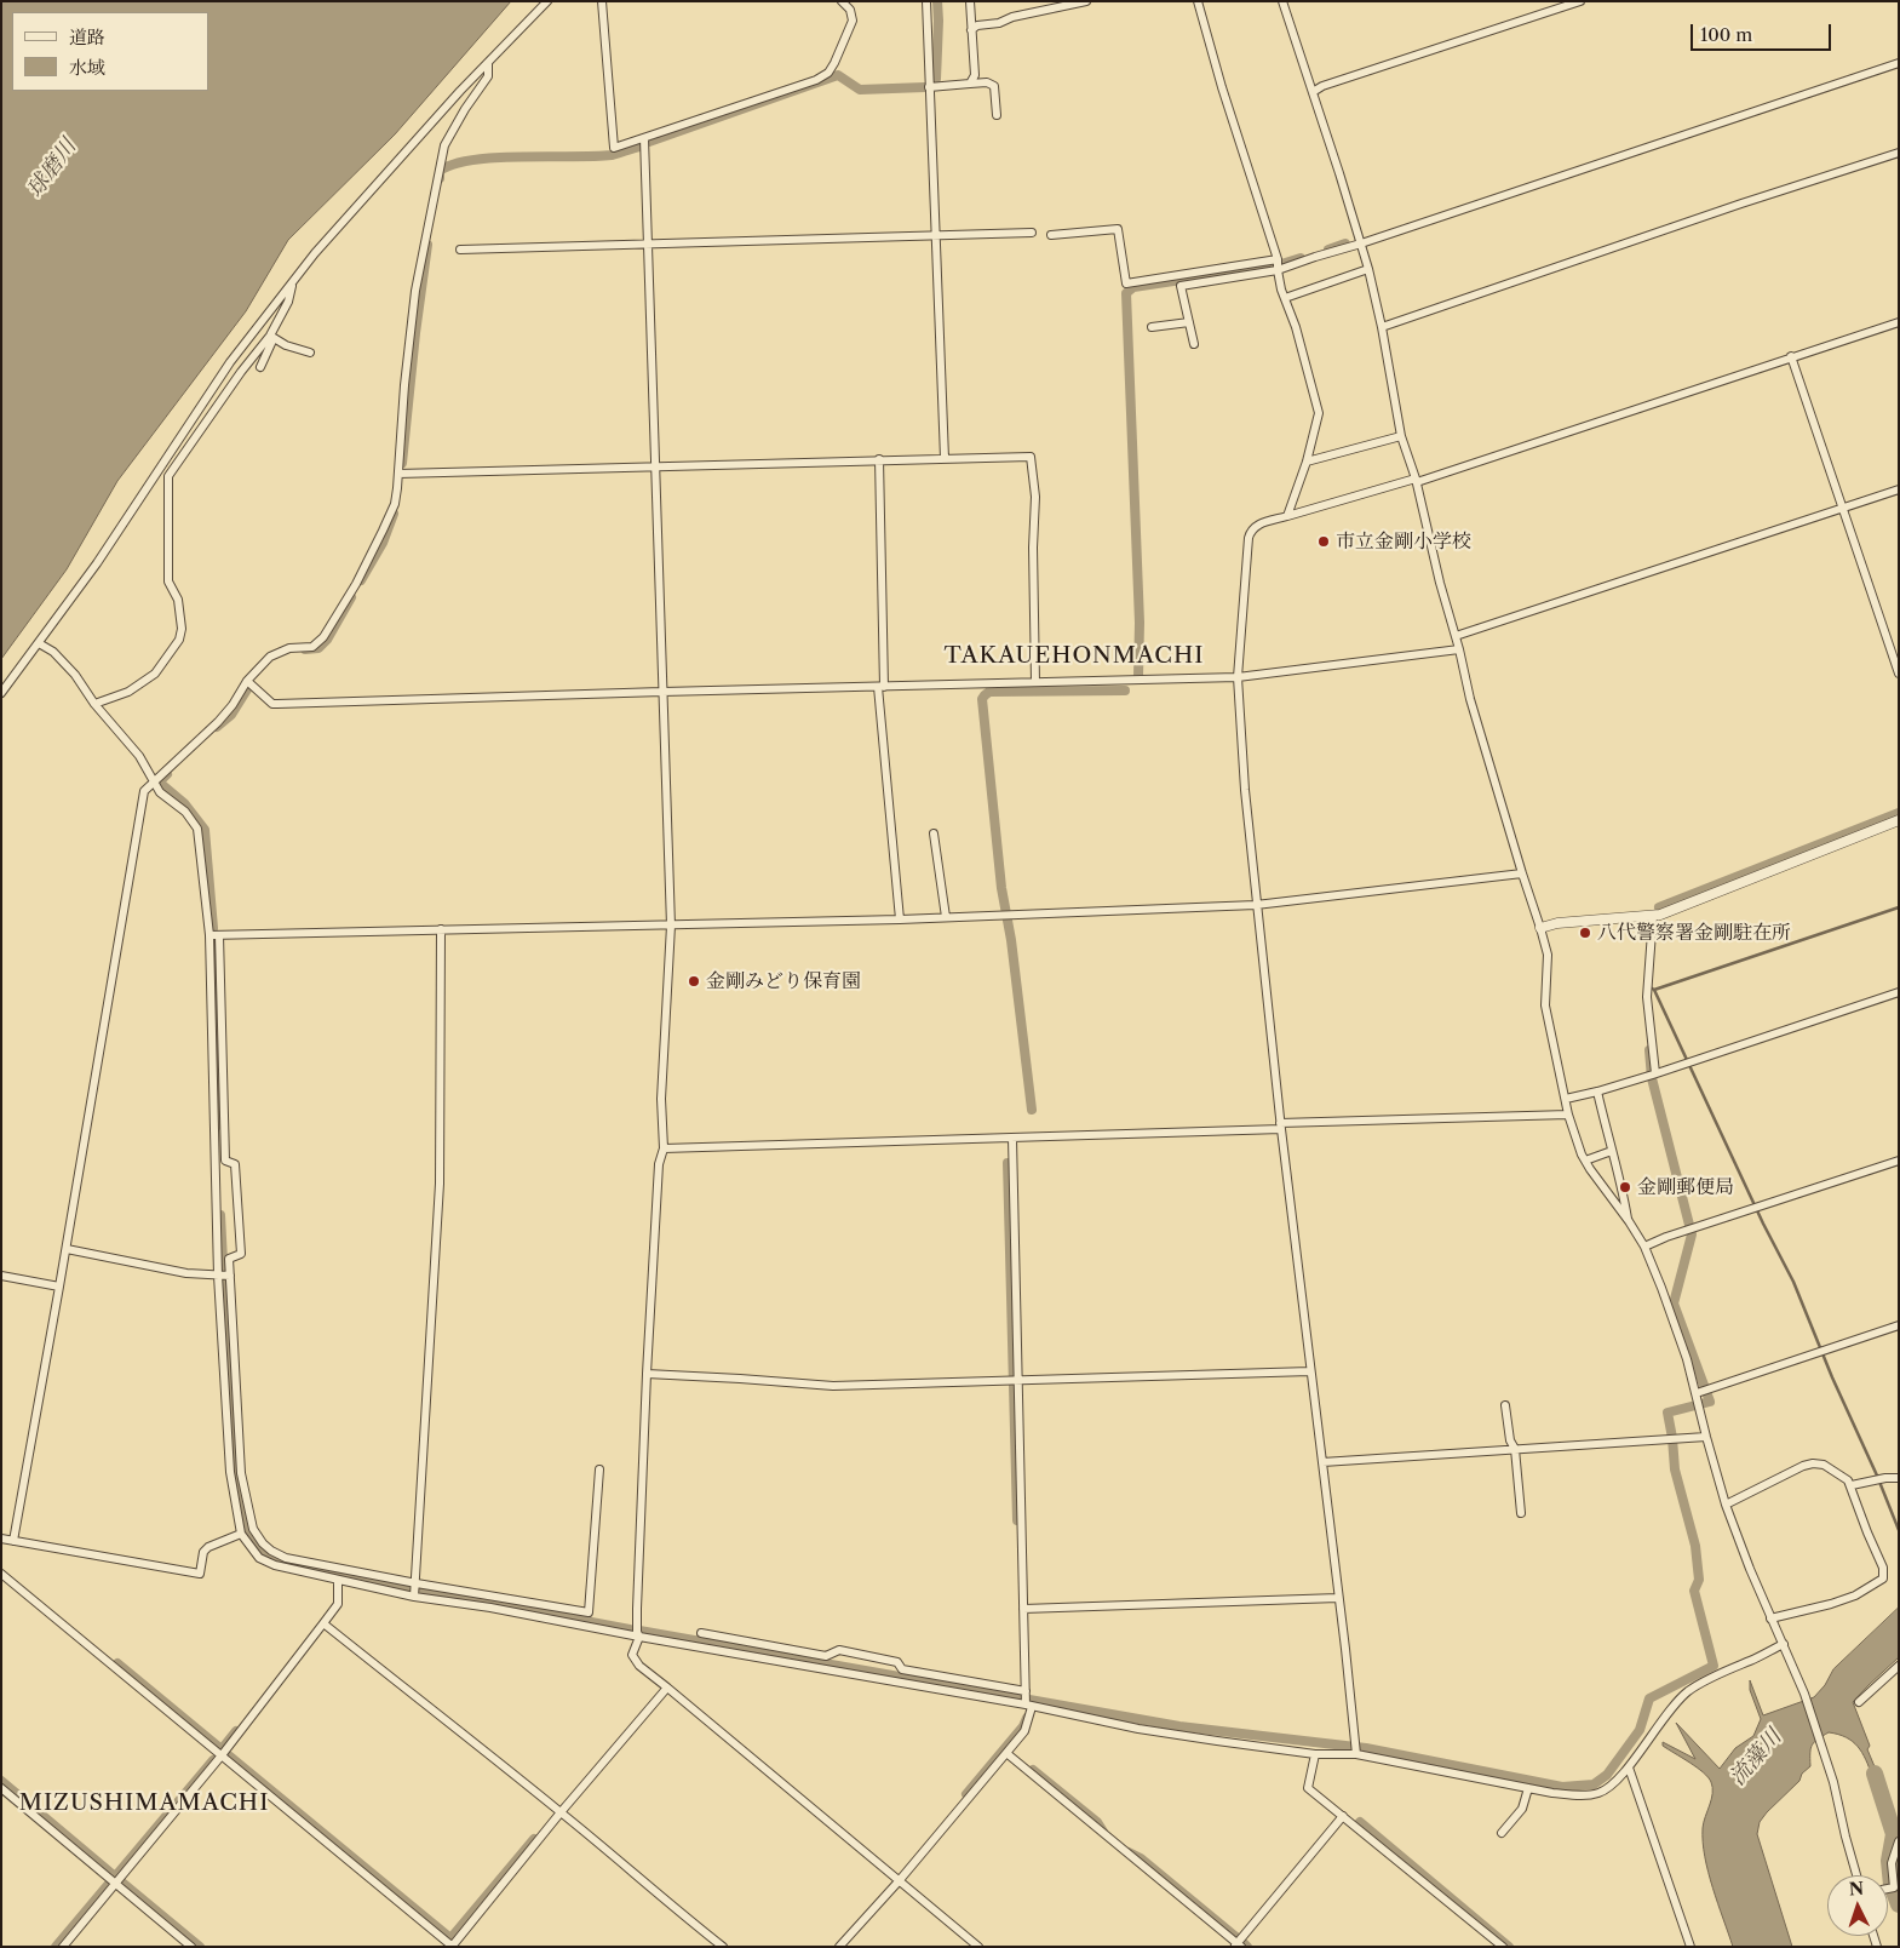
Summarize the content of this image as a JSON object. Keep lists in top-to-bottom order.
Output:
{
  "districts": ["TAKAUEHONMACHI", "MIZUSHIMAMACHI"],
  "water": ["球磨川", "流藻川"],
  "places": [
    "市立金剛小学校",
    "八代警察署金剛駐在所",
    "金剛みどり保育園",
    "金剛郵便局"
  ],
  "legend": ["道路", "水域"],
  "scale_bar": "100 m",
  "north": "top"
}
